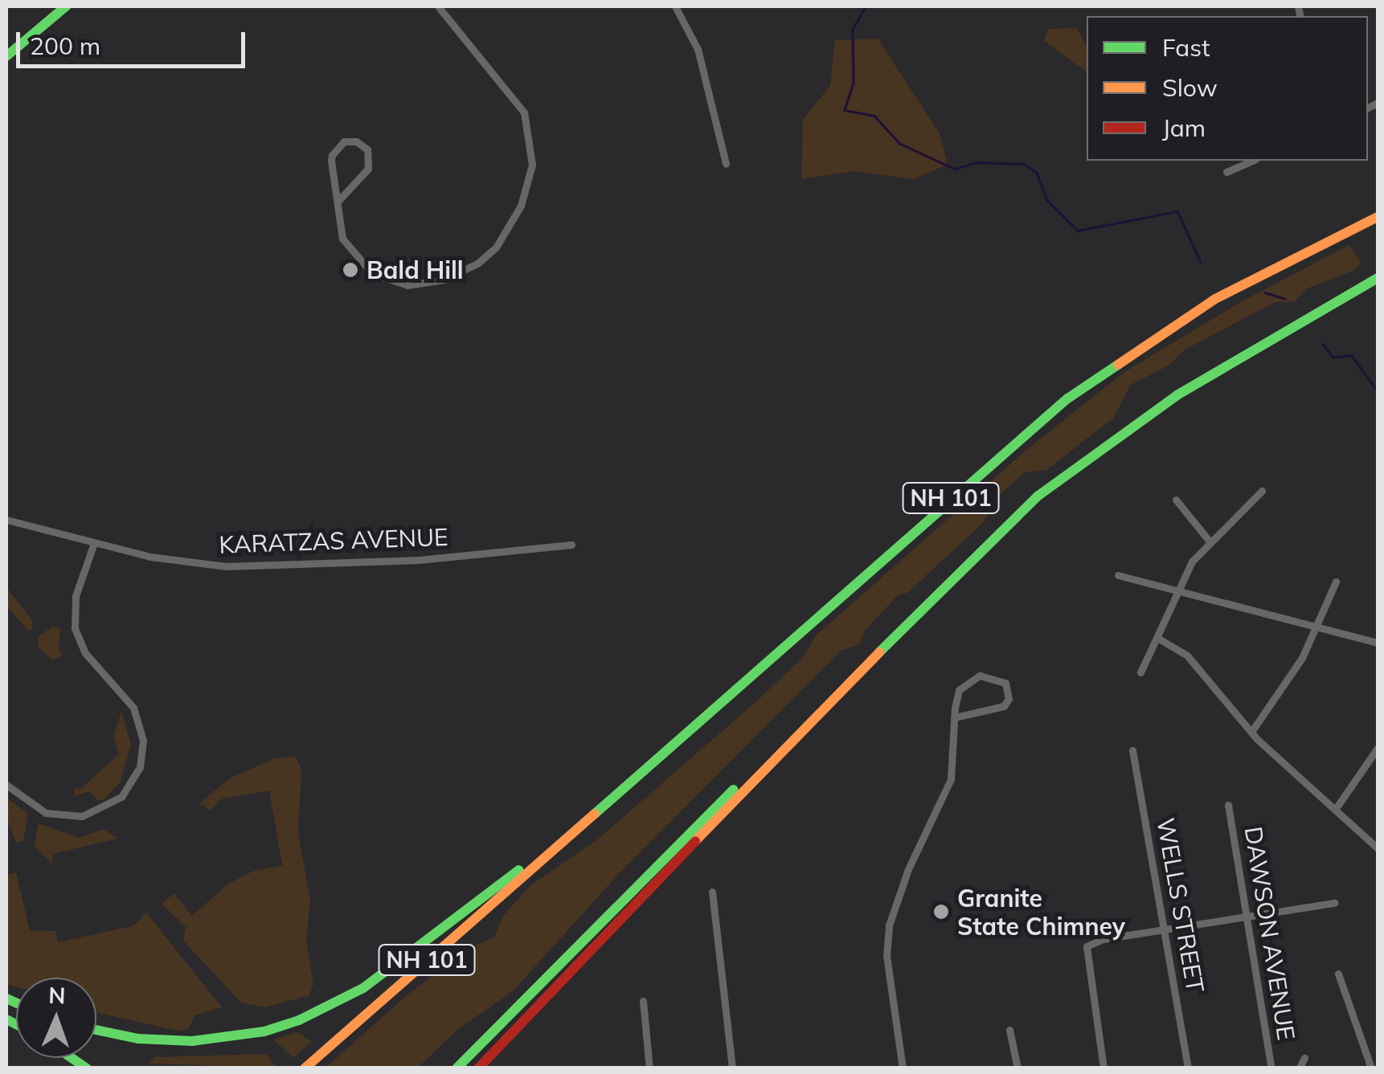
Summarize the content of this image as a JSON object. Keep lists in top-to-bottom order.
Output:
{
  "streets": {
    "main road": ["NH 101"],
    "street": ["KARATZAS AVENUE", "WELLS STREET", "DAWSON AVENUE"]
  },
  "places": ["Bald Hill", "Granite State Chimney"],
  "legend": ["Fast", "Slow", "Jam"],
  "scale_bar": "200 m",
  "north": "top"
}
